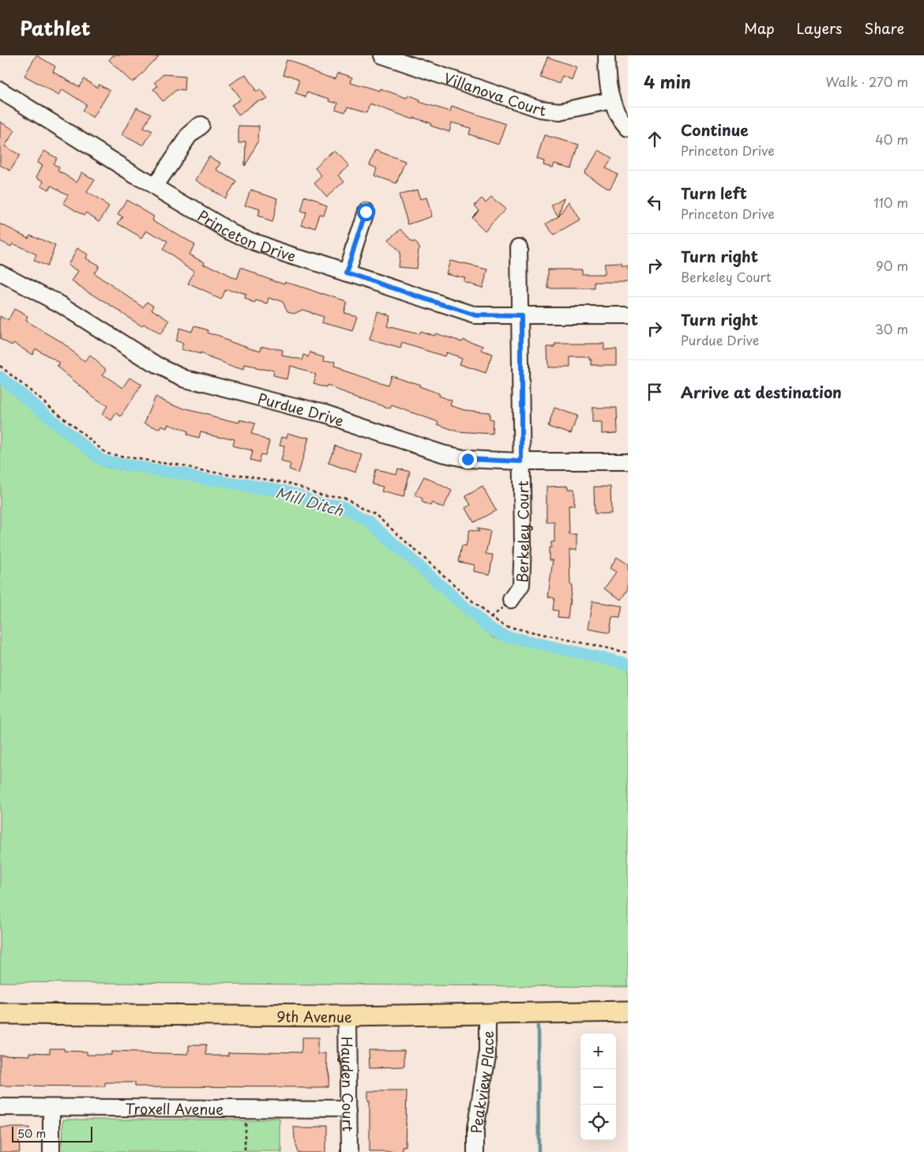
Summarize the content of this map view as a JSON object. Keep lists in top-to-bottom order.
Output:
{
  "streets": {
    "main road": ["9th Avenue"],
    "street": [
      "Villanova Court",
      "Princeton Drive",
      "Purdue Drive",
      "Berkeley Court",
      "Peakview Place",
      "Hayden Court",
      "Troxell Avenue"
    ]
  },
  "crossings": [
    ["Princeton Drive", "Berkeley Court"],
    ["Purdue Drive", "Berkeley Court"],
    ["9th Avenue", "Peakview Place"],
    ["9th Avenue", "Hayden Court"],
    ["Hayden Court", "Troxell Avenue"]
  ],
  "water": ["Mill Ditch"],
  "scale_bar": "50 m",
  "page": {
    "header": "Pathlet",
    "nav": ["Map", "Layers", "Share"],
    "heading": ["4 min", "Walk · 270 m"],
    "list": [
      ["Continue", "Princeton Drive", "40 m"],
      ["Turn left", "Princeton Drive", "110 m"],
      ["Turn right", "Berkeley Court", "90 m"],
      ["Turn right", "Purdue Drive", "30 m"],
      "Arrive at destination"
    ],
    "map_buttons": ["+", "−"],
    "scale": "50 m"
  }
}
